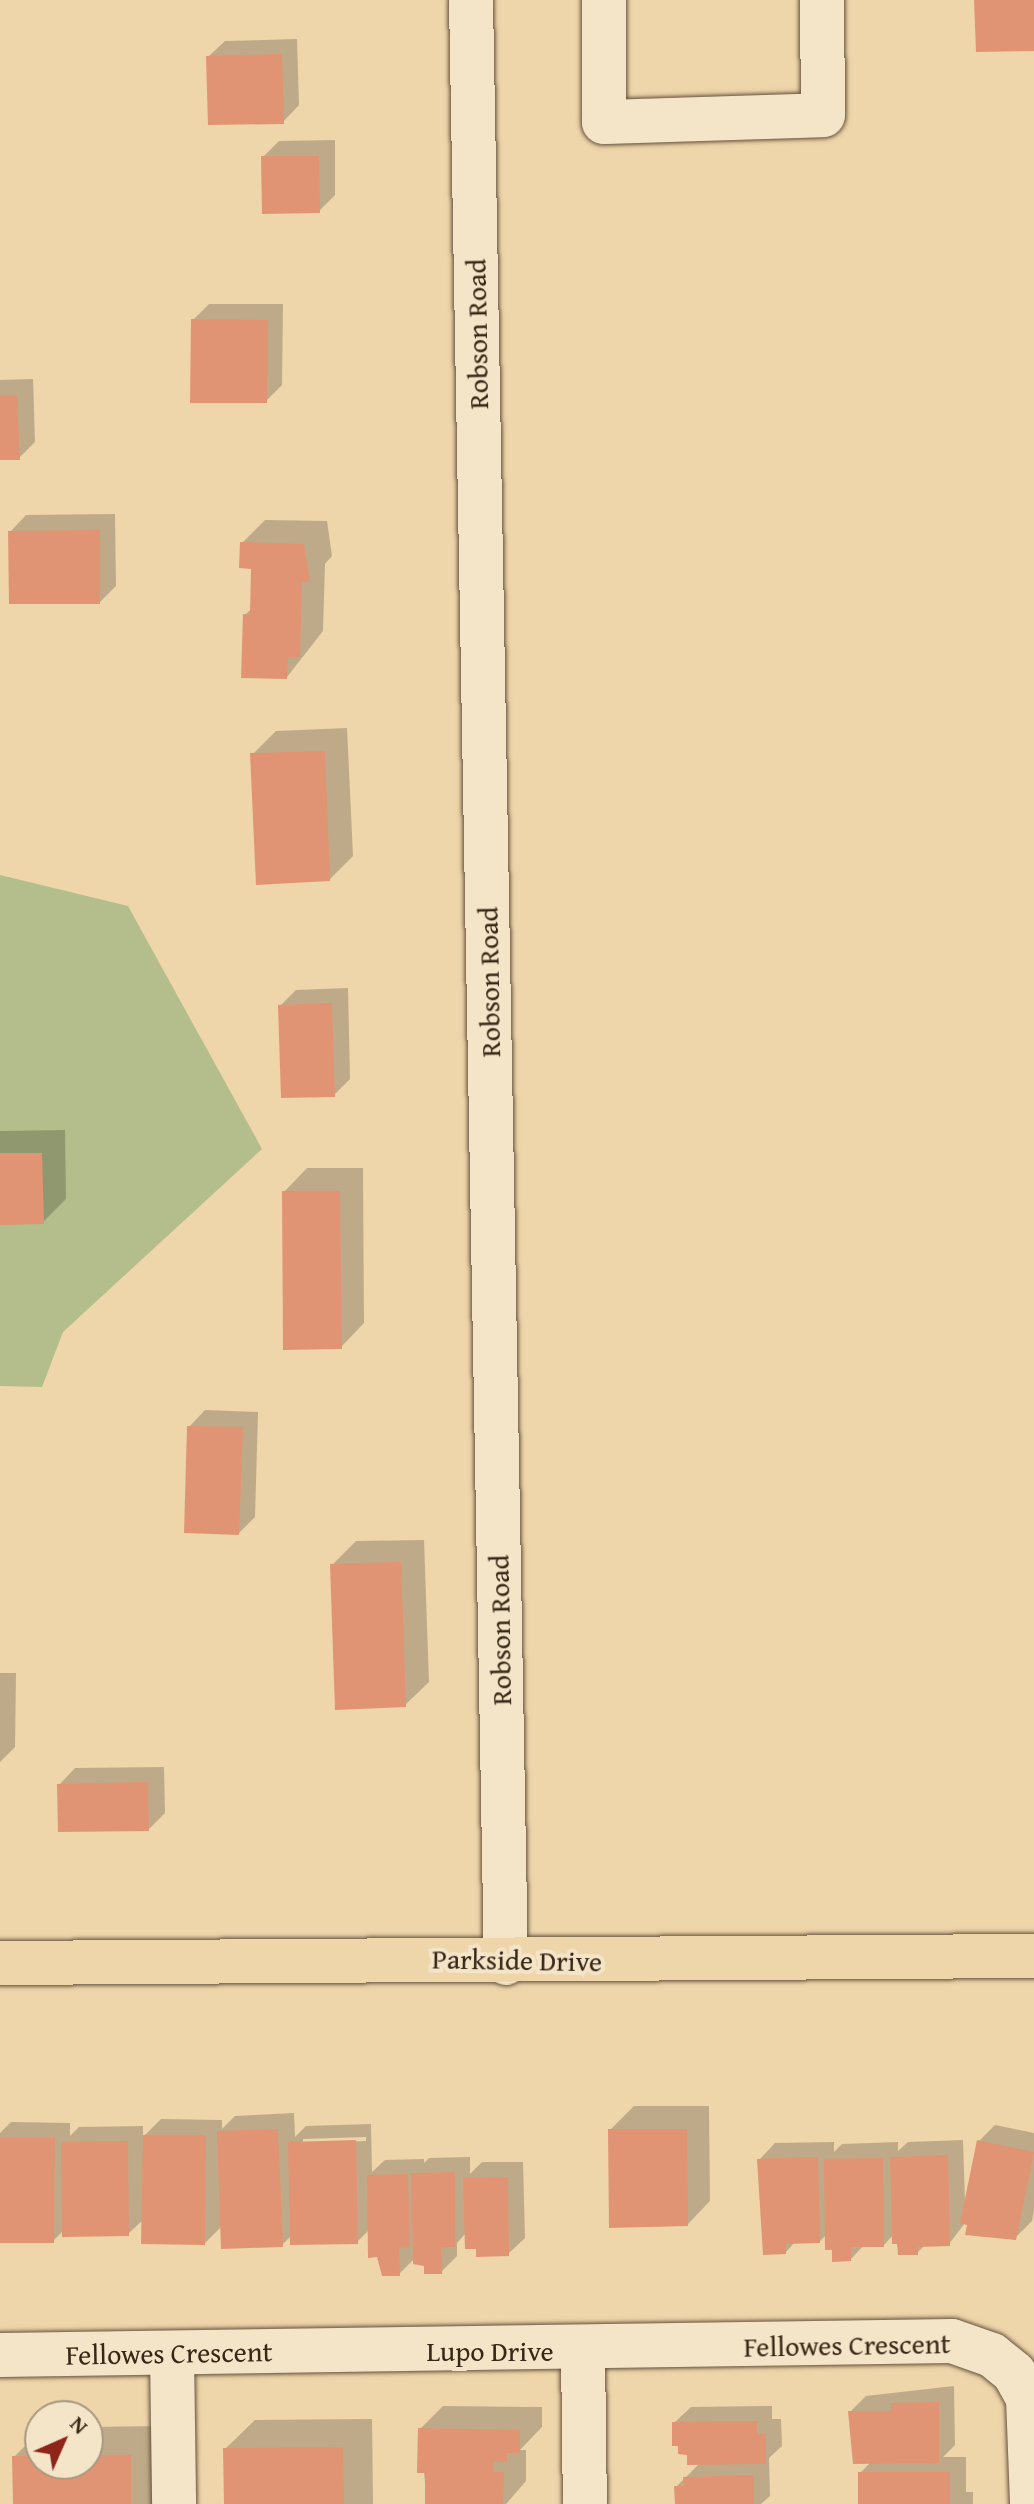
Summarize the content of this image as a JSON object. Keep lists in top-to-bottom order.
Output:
{
  "streets": {
    "main road": ["Parkside Drive"],
    "street": ["Robson Road", "Fellowes Crescent", "Lupo Drive"]
  },
  "crossings": [
    ["Robson Road", "Parkside Drive"],
    ["Fellowes Crescent", "Lupo Drive"]
  ],
  "north": "top right"
}
